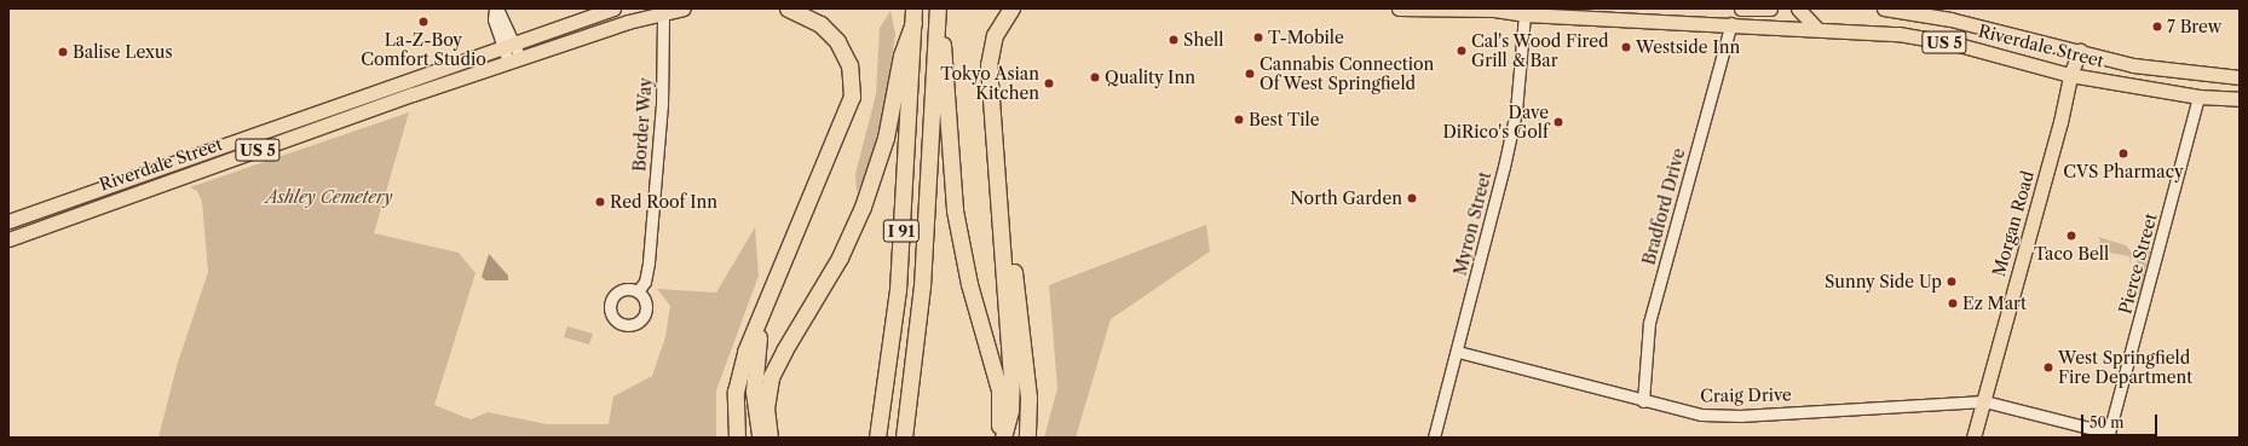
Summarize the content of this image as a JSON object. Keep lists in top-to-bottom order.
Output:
{
  "streets": {
    "highway": ["I 91"],
    "main road": ["US 5", "Riverdale Street", "Morgan Road"],
    "street": [
      "Border Way",
      "Bradford Drive",
      "Myron Street",
      "Pierce Street",
      "Craig Drive"
    ]
  },
  "crossings": [
    ["Riverdale Street", "Border Way"],
    ["Riverdale Street", "Bradford Drive"],
    ["Riverdale Street", "Myron Street"],
    ["Riverdale Street", "Morgan Road"],
    ["Riverdale Street", "Pierce Street"],
    ["Bradford Drive", "Craig Drive"],
    ["Myron Street", "Craig Drive"],
    ["Morgan Road", "Craig Drive"],
    ["Pierce Street", "Craig Drive"]
  ],
  "parks": ["Ashley Cemetery"],
  "places": [
    "La-Z-Boy Comfort Studio",
    "7 Brew",
    "T-Mobile",
    "Shell",
    "Westside Inn",
    "Cal's Wood Fired Grill & Bar",
    "Balise Lexus",
    "Cannabis Connection Of West Springfield",
    "Quality Inn",
    "Tokyo Asian Kitchen",
    "Best Tile",
    "Dave DiRico's Golf",
    "CVS Pharmacy",
    "North Garden",
    "Red Roof Inn",
    "Taco Bell",
    "Sunny Side Up",
    "Ez Mart",
    "West Springfield Fire Department"
  ],
  "scale_bar": "50 m"
}
